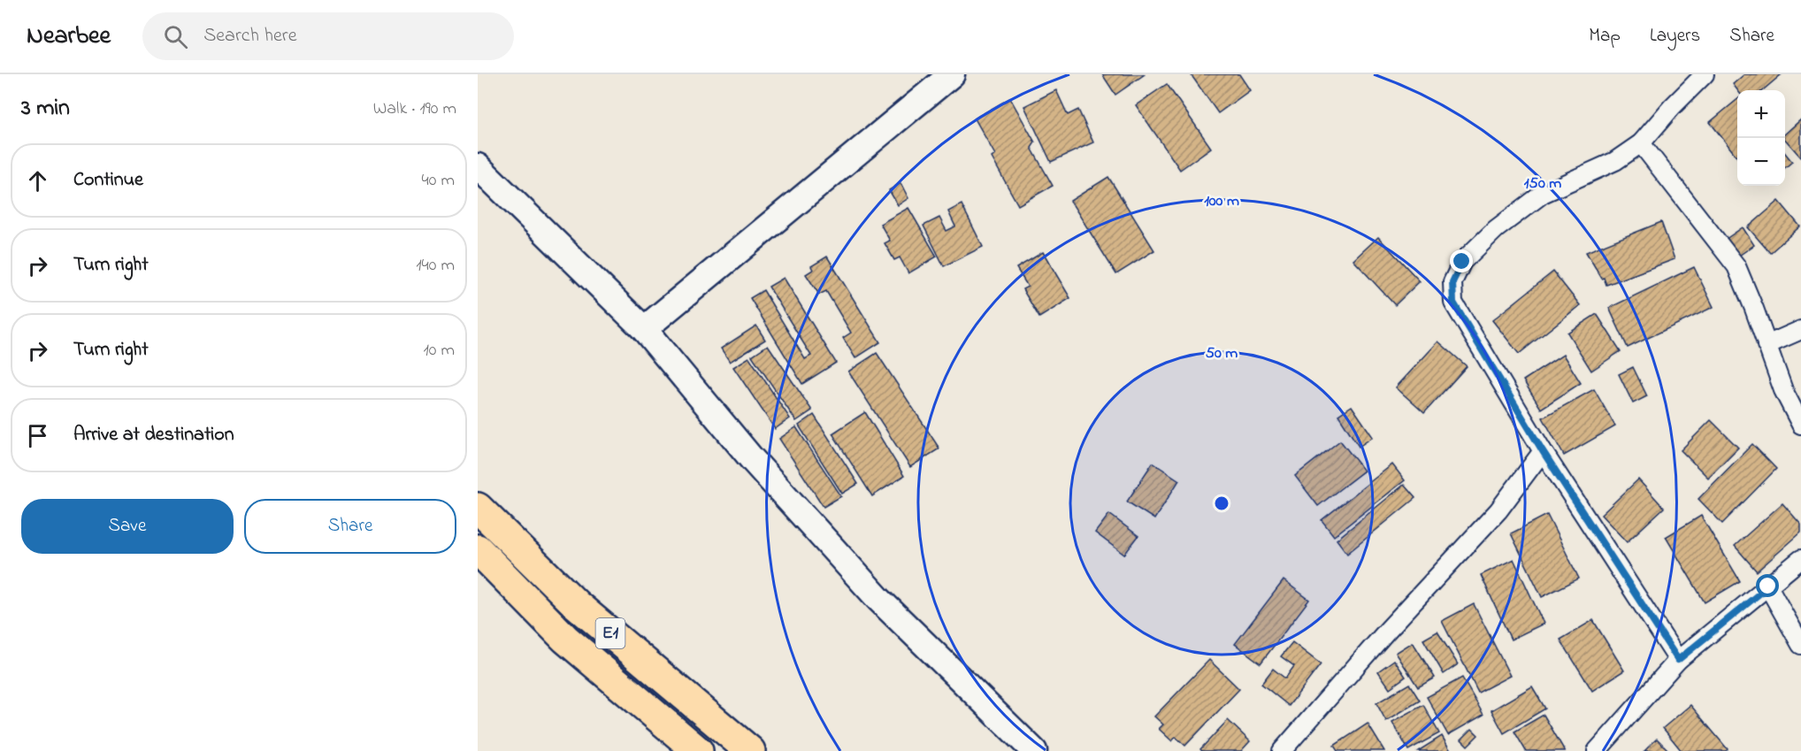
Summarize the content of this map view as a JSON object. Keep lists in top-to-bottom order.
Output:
{
  "streets": {
    "highway": ["E1"]
  },
  "page": {
    "header": "Nearbee",
    "search": "Search here",
    "nav": ["Map", "Layers", "Share"],
    "heading": ["3 min", "Walk · 190 m"],
    "map_buttons": ["+", "−"],
    "list": [
      ["Continue", "40 m"],
      ["Turn right", "140 m"],
      ["Turn right", "10 m"],
      "Arrive at destination"
    ],
    "buttons": ["Save", "Share"]
  },
  "rings": ["150 m", "100 m", "50 m"]
}
